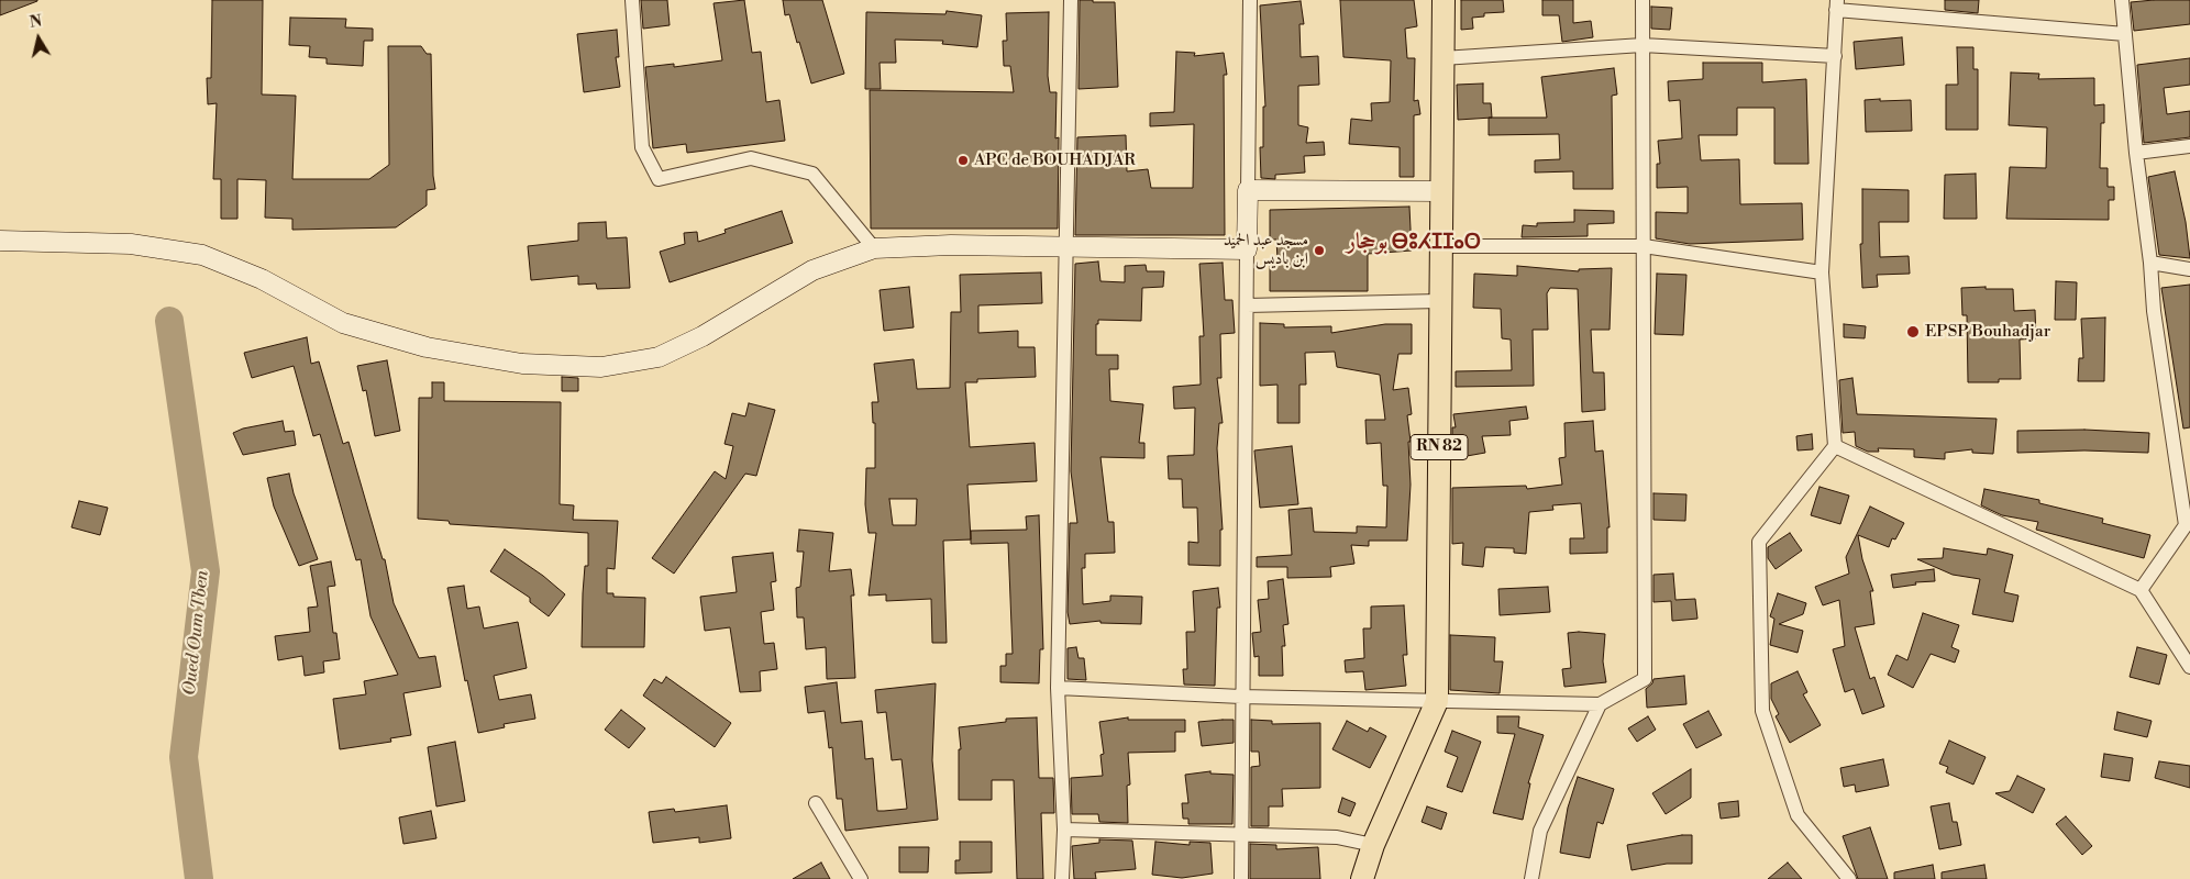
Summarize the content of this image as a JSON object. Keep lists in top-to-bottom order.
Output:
{
  "streets": {
    "main road": ["RN 82"]
  },
  "districts": ["بوحجار ⴱⵓⵃⵊⵊⴰⵔ"],
  "water": ["Oued Oum Tben"],
  "places": ["APC de BOUHADJAR", "مسجد عبد الحميد ابن باديس", "EPSP Bouhadjar"],
  "north": "top"
}
